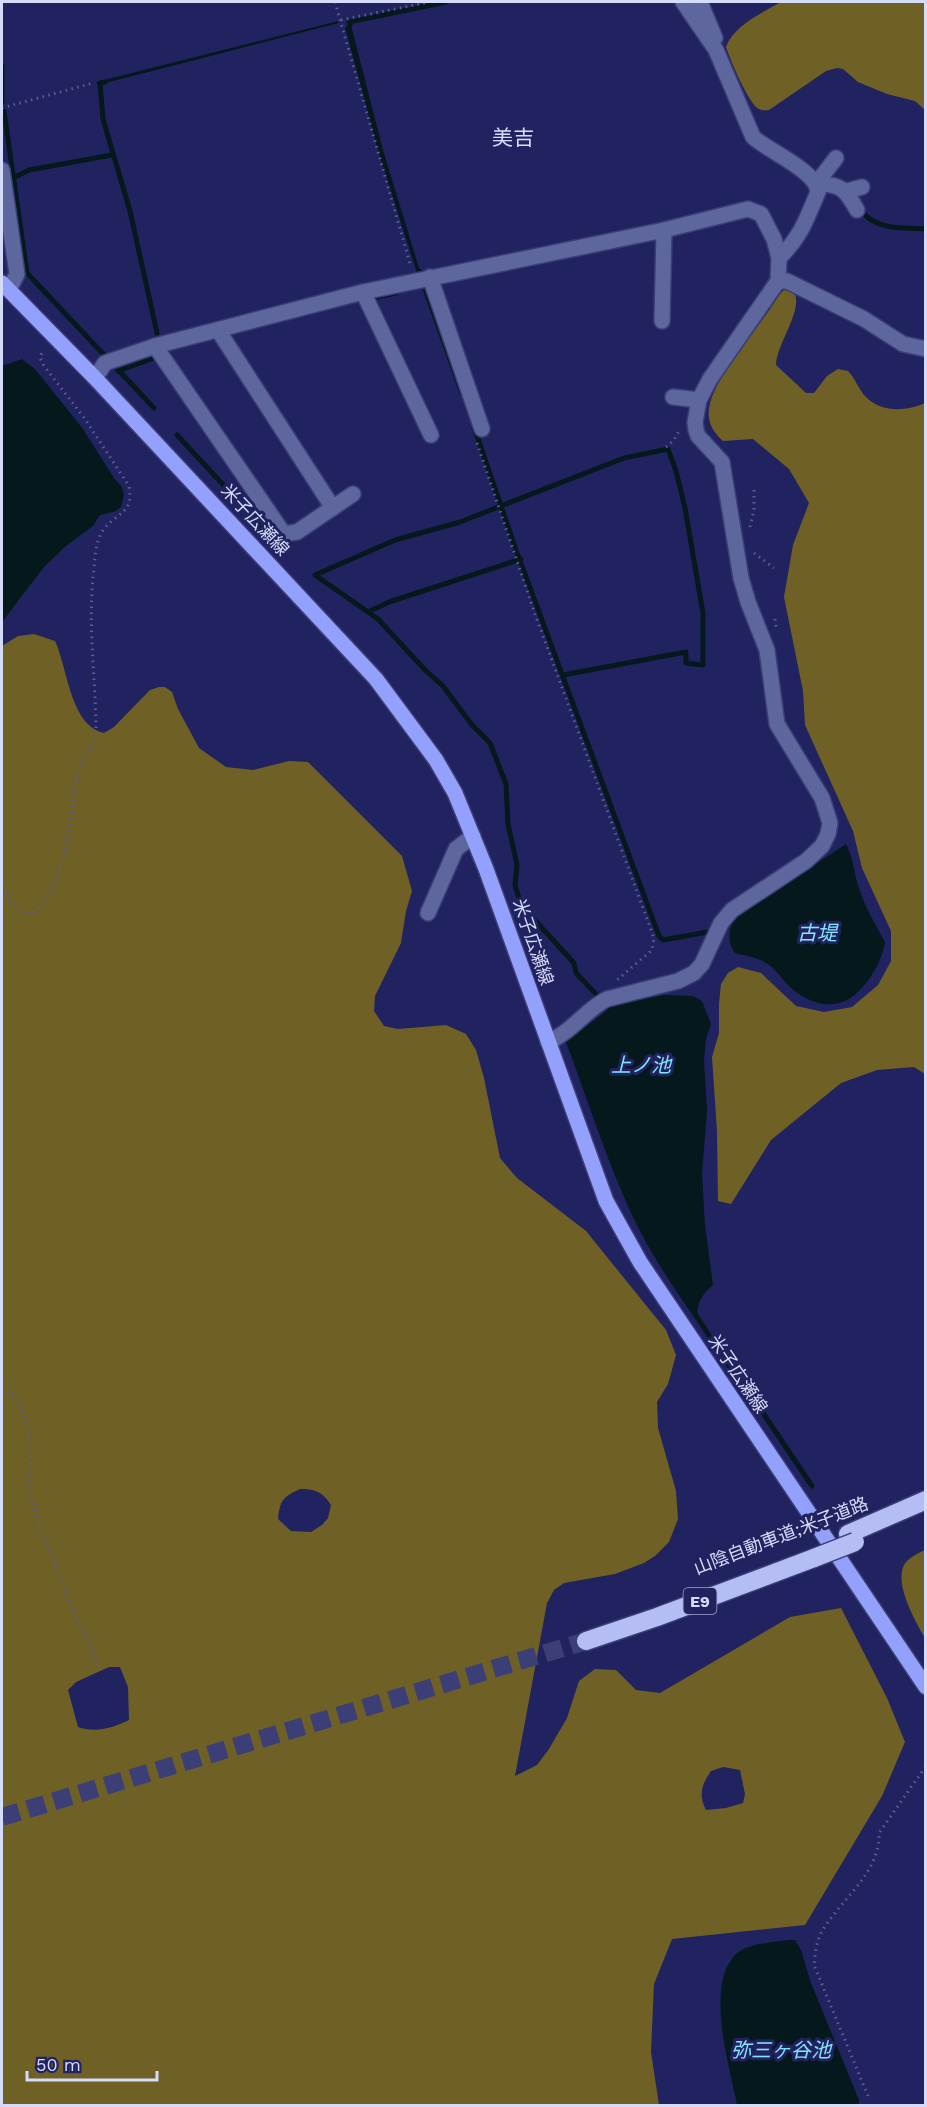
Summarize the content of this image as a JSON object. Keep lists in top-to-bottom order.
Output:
{
  "streets": {
    "highway": ["山陰自動車道;米子道路", "E9"],
    "main road": ["米子広瀬線"]
  },
  "districts": ["美吉"],
  "water": ["古堤", "上ノ池", "弥三ヶ谷池"],
  "scale_bar": "50 m"
}
